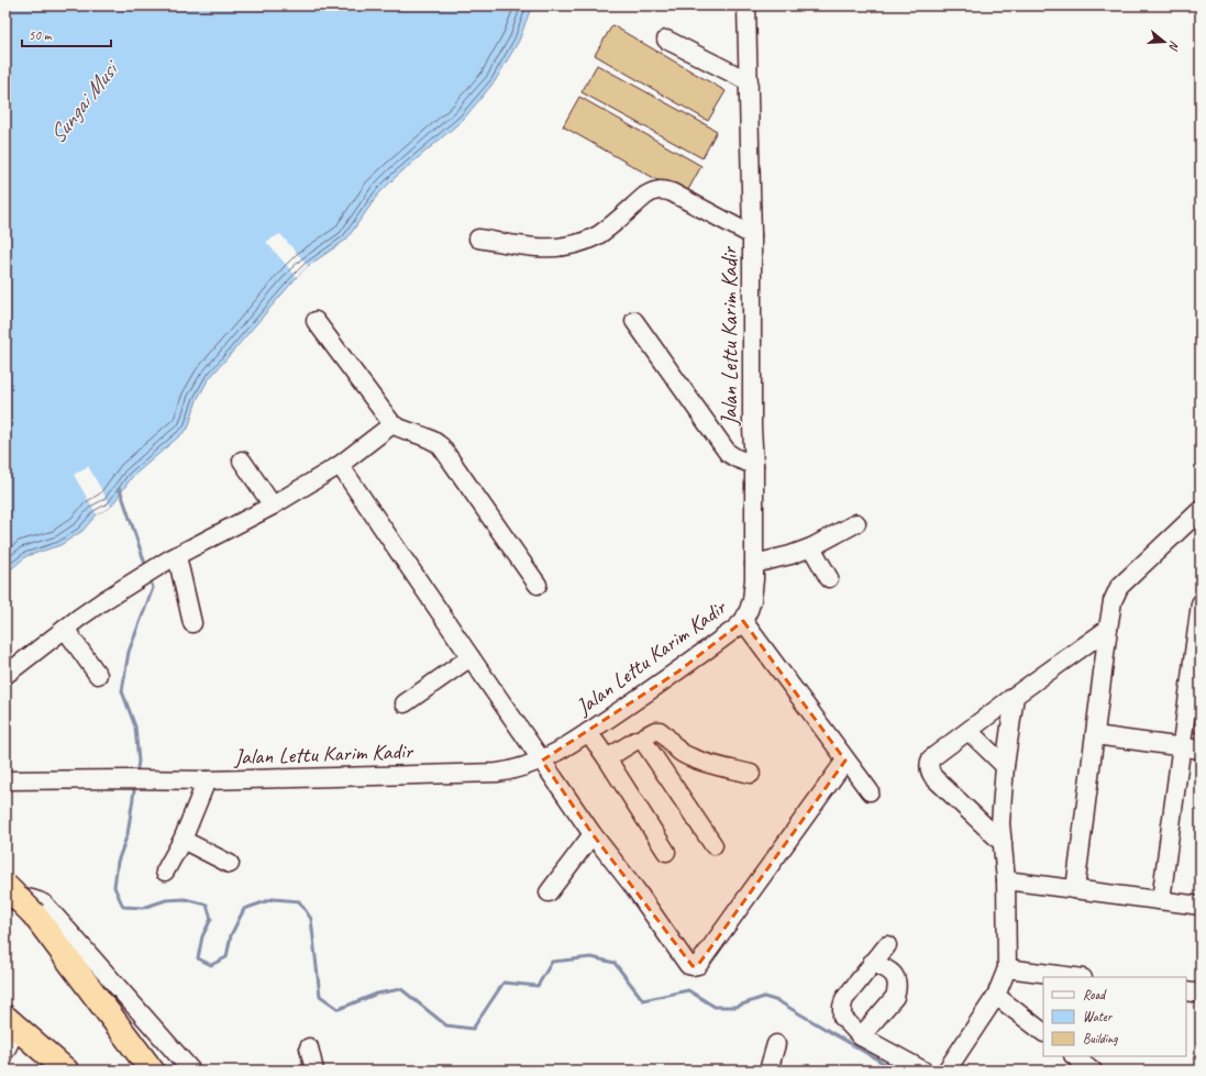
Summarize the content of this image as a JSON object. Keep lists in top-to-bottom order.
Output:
{
  "streets": {
    "street": ["Jalan Lettu Karim Kadir"]
  },
  "water": ["Sungai Musi"],
  "legend": ["Road", "Water", "Building"],
  "scale_bar": "50 m",
  "north": "right"
}
